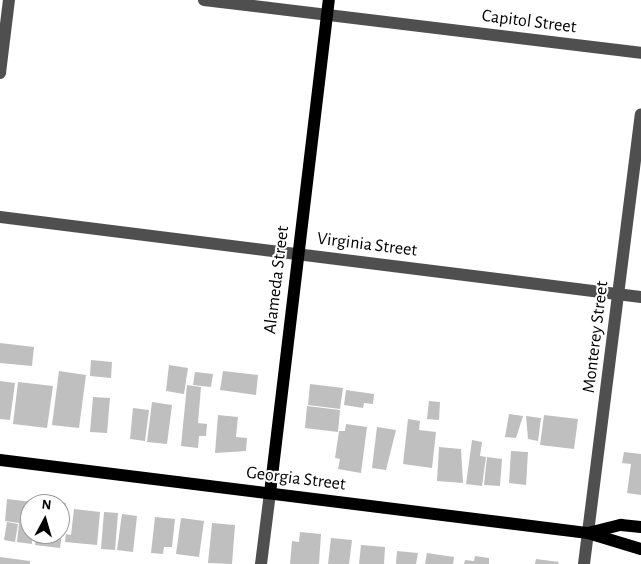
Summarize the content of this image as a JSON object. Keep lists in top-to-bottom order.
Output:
{
  "streets": {
    "main road": ["Alameda Street", "Georgia Street"],
    "street": ["Capitol Street", "Virginia Street", "Monterey Street"]
  },
  "crossings": [
    ["Capitol Street", "Alameda Street"],
    ["Virginia Street", "Alameda Street"],
    ["Virginia Street", "Monterey Street"],
    ["Alameda Street", "Georgia Street"],
    ["Monterey Street", "Georgia Street"]
  ],
  "north": "top"
}
